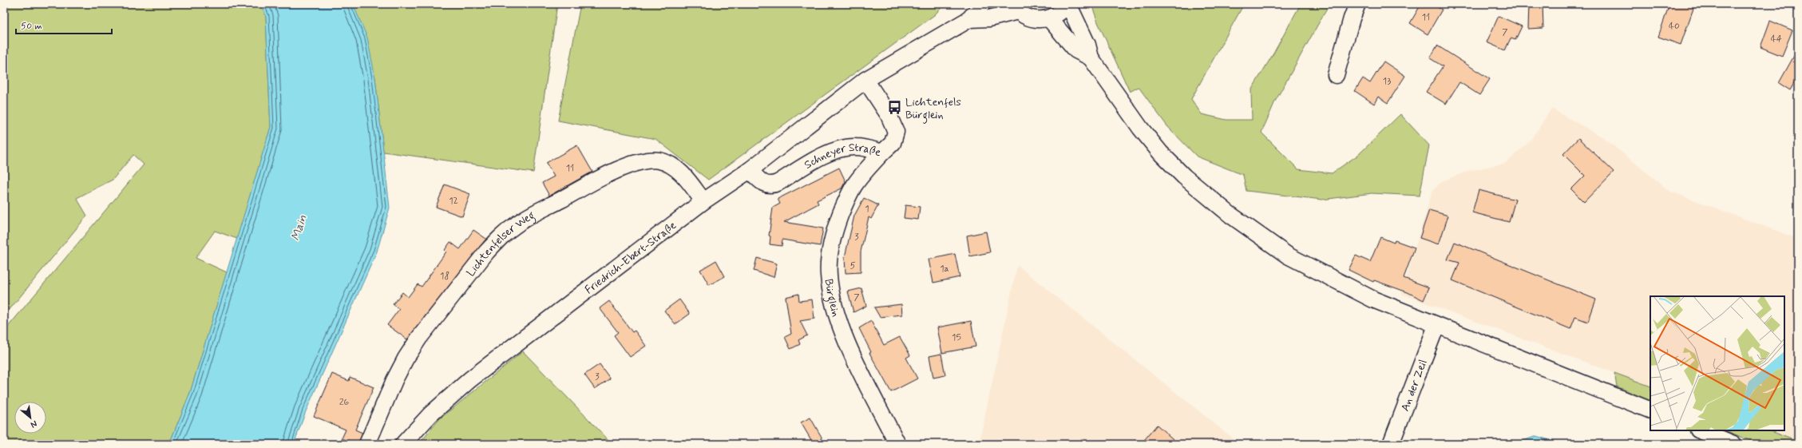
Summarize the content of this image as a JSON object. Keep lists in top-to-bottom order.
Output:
{
  "streets": {
    "street": [
      "Schneyer Straße",
      "Lichtenfelser Weg",
      "Friedrich-Ebert-Straße",
      "Bürglein",
      "An der Zeil"
    ]
  },
  "crossings": [
    ["Schneyer Straße", "Friedrich-Ebert-Straße"],
    ["Schneyer Straße", "Bürglein"],
    ["Lichtenfelser Weg", "Friedrich-Ebert-Straße"]
  ],
  "water": ["Main"],
  "places": {
    "bus stop": ["Lichtenfels Bürglein"]
  },
  "house_numbers": [
    "11",
    "40",
    "7",
    "44",
    "13",
    "11",
    "12",
    "1",
    "3",
    "5",
    "1a",
    "18",
    "7",
    "15",
    "3",
    "26"
  ],
  "scale_bar": "50 m",
  "north": "bottom right"
}
